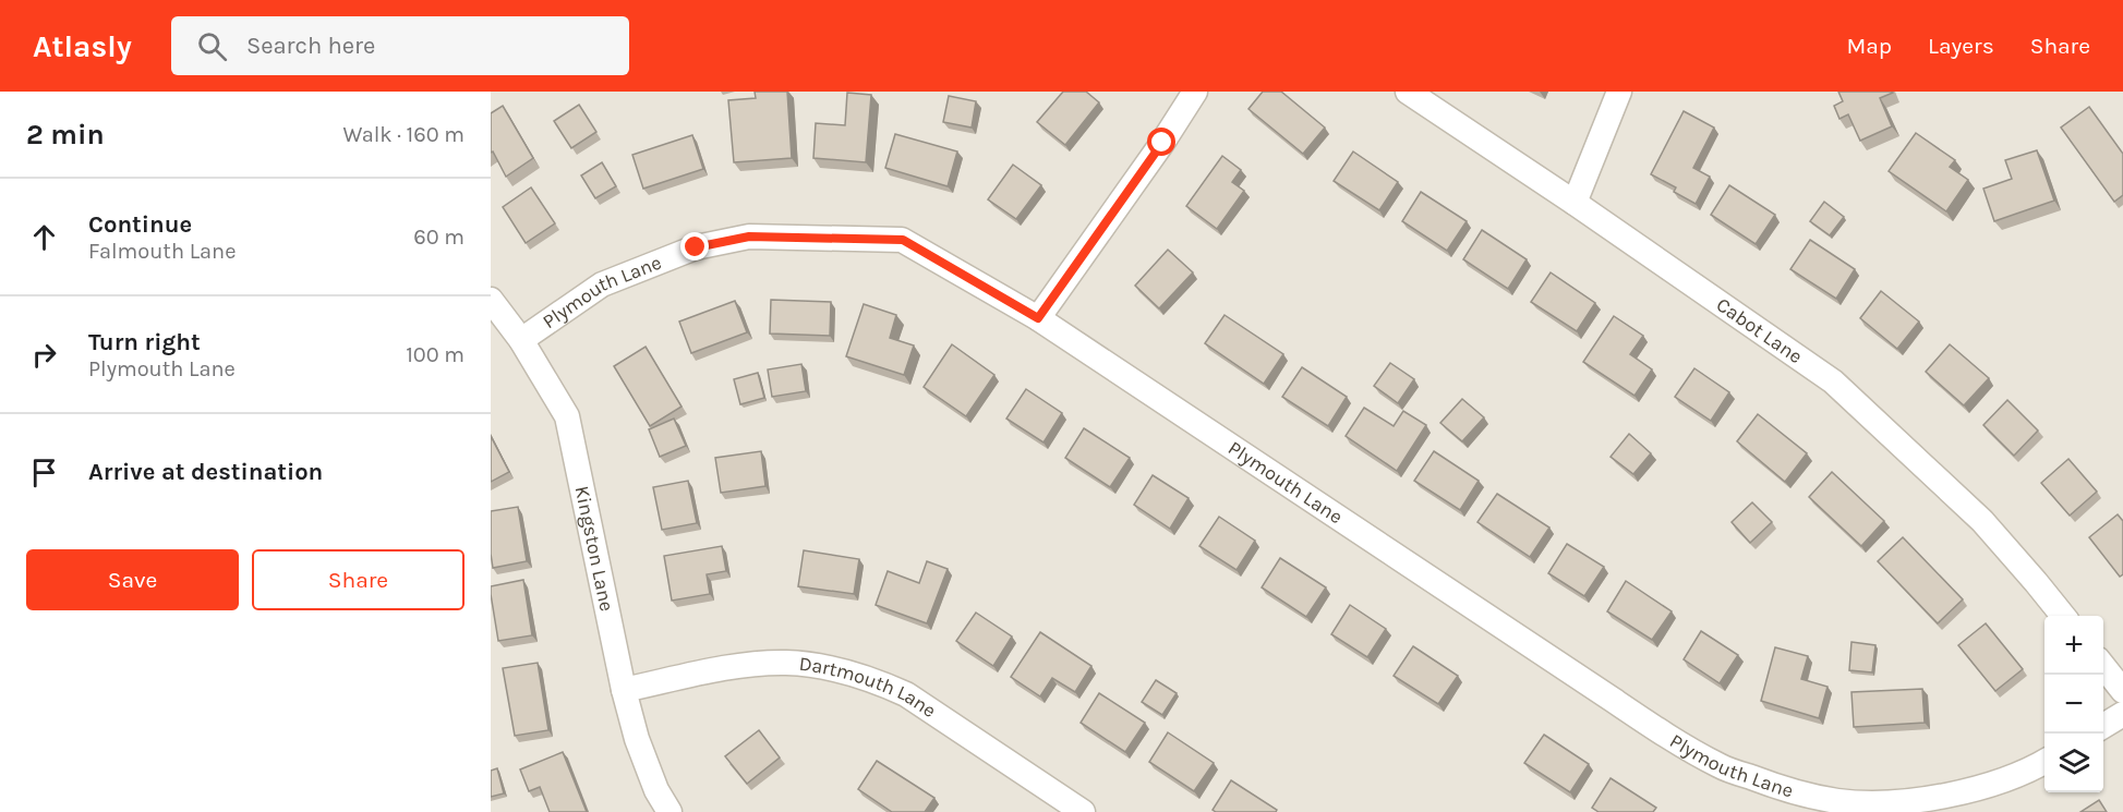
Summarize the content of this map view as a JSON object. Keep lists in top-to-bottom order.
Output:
{
  "streets": {
    "street": [
      "Plymouth Lane",
      "Cabot Lane",
      "Kingston Lane",
      "Dartmouth Lane"
    ]
  },
  "crossings": [
    ["Plymouth Lane", "Kingston Lane"],
    ["Kingston Lane", "Dartmouth Lane"]
  ],
  "page": {
    "header": "Atlasly",
    "search": "Search here",
    "nav": ["Map", "Layers", "Share"],
    "heading": ["2 min", "Walk · 160 m"],
    "list": [
      ["Continue", "Falmouth Lane", "60 m"],
      ["Turn right", "Plymouth Lane", "100 m"],
      "Arrive at destination"
    ],
    "buttons": ["Save", "Share"],
    "map_buttons": ["+", "−"]
  }
}
